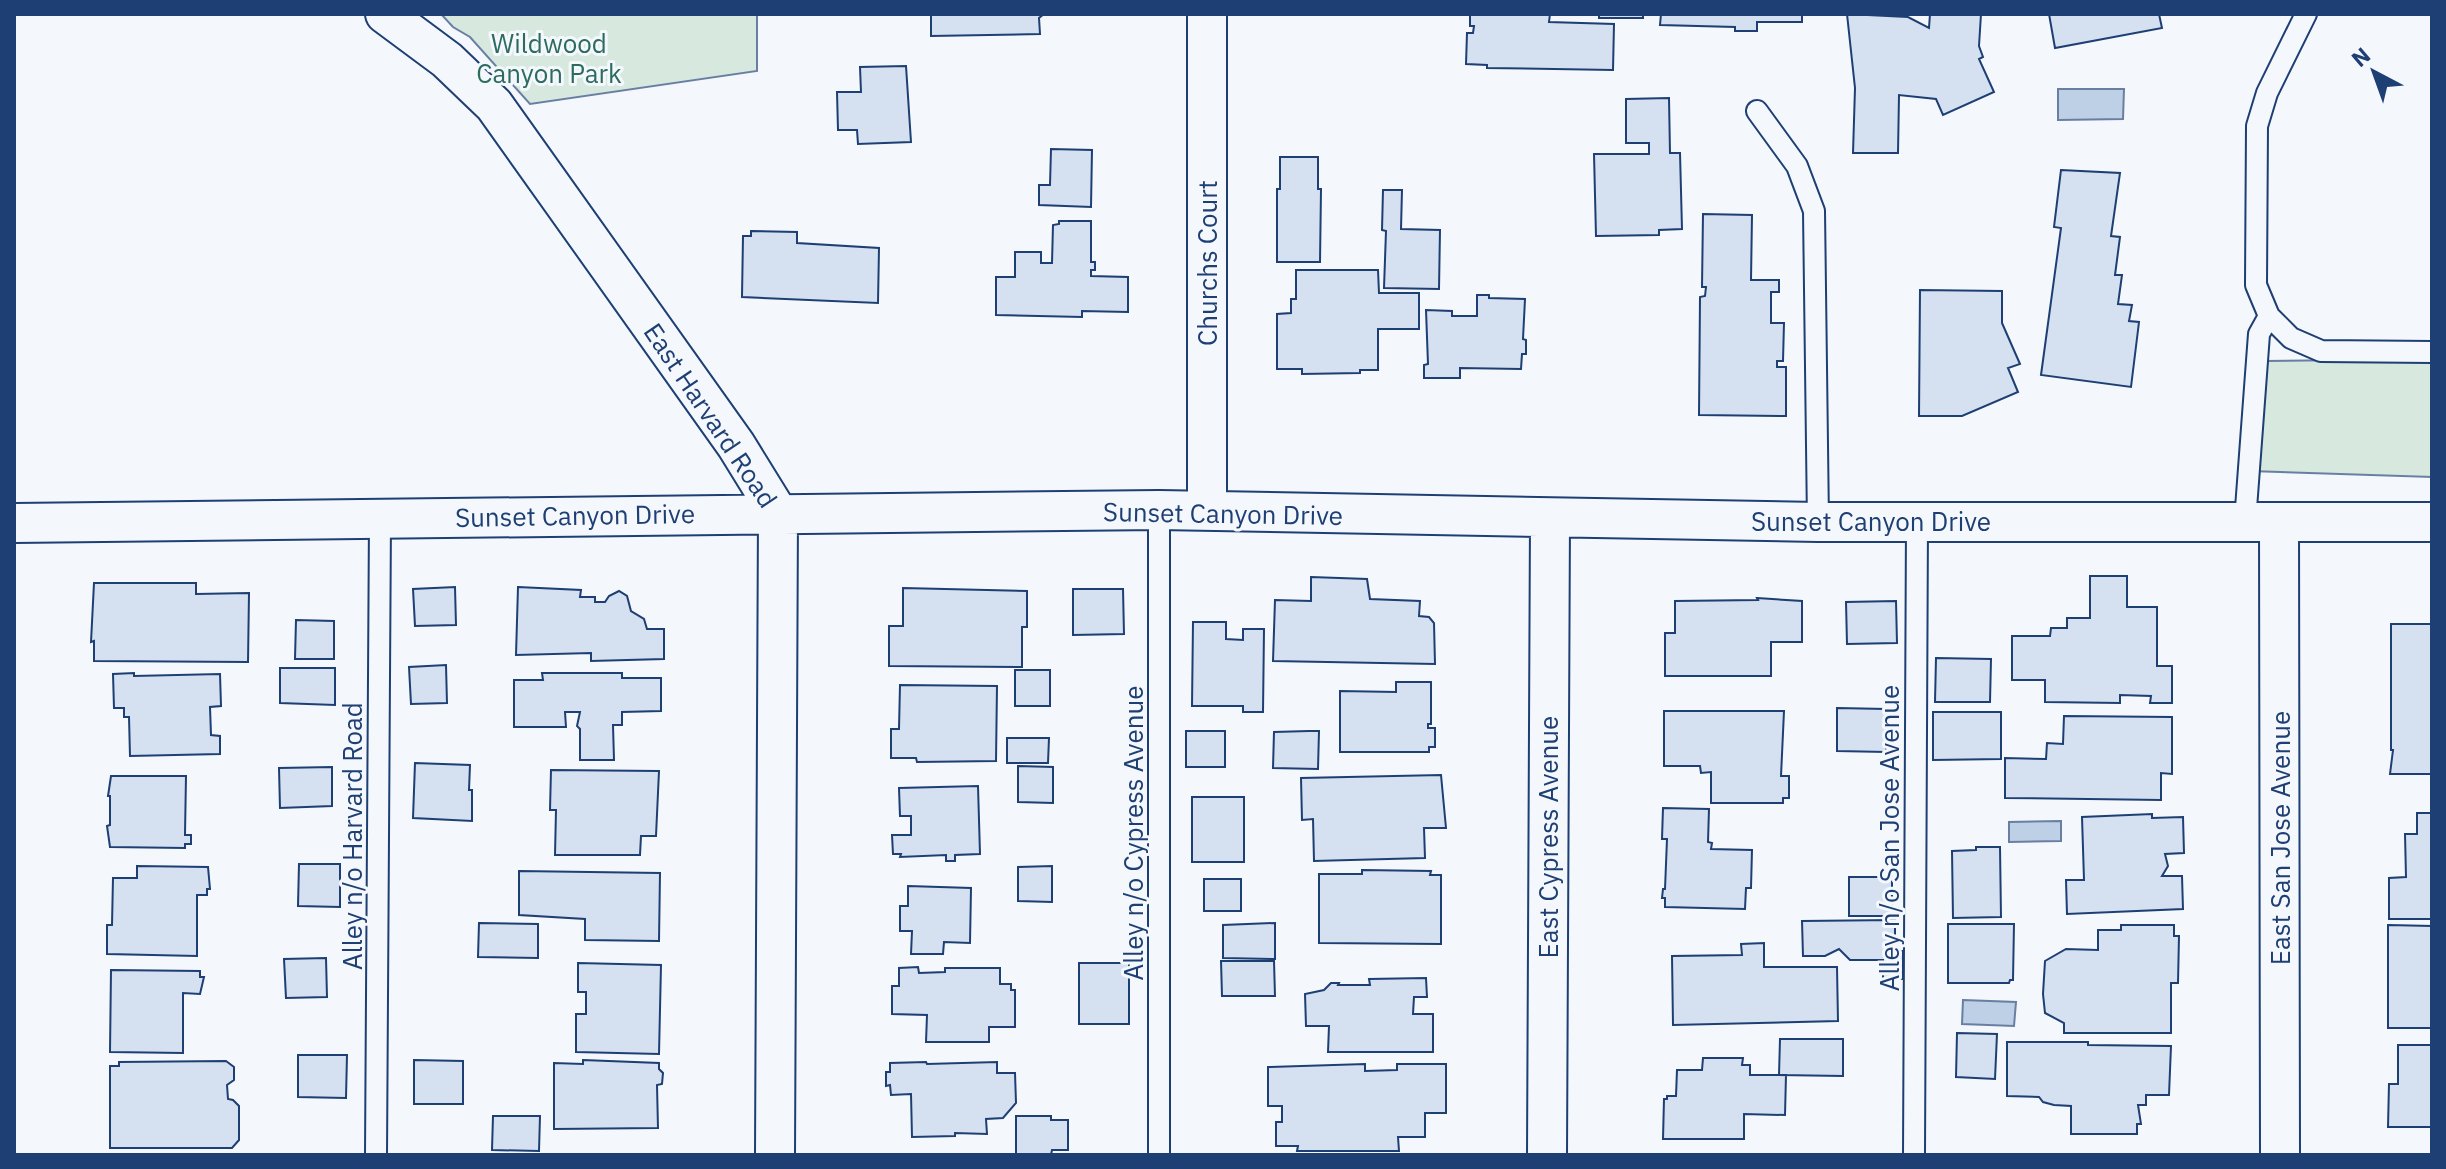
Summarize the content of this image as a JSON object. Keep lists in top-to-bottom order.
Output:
{
  "streets": {
    "street": [
      "Churchs Court",
      "East Harvard Road",
      "Sunset Canyon Drive",
      "East Cypress Avenue",
      "East San Jose Avenue"
    ],
    "lane": ["Alley n/o Cypress Avenue", "Alley n/o Harvard Road", "Alley n/o San Jose Avenue"]
  },
  "crossings": [
    ["Churchs Court", "Sunset Canyon Drive"],
    ["East Harvard Road", "Sunset Canyon Drive"],
    ["Sunset Canyon Drive", "Alley n/o Cypress Avenue"],
    ["Sunset Canyon Drive", "Alley n/o Harvard Road"],
    ["Sunset Canyon Drive", "East Cypress Avenue"],
    ["Sunset Canyon Drive", "Alley n/o San Jose Avenue"],
    ["Sunset Canyon Drive", "East San Jose Avenue"]
  ],
  "parks": ["Wildwood Canyon Park"],
  "north": "top left"
}
